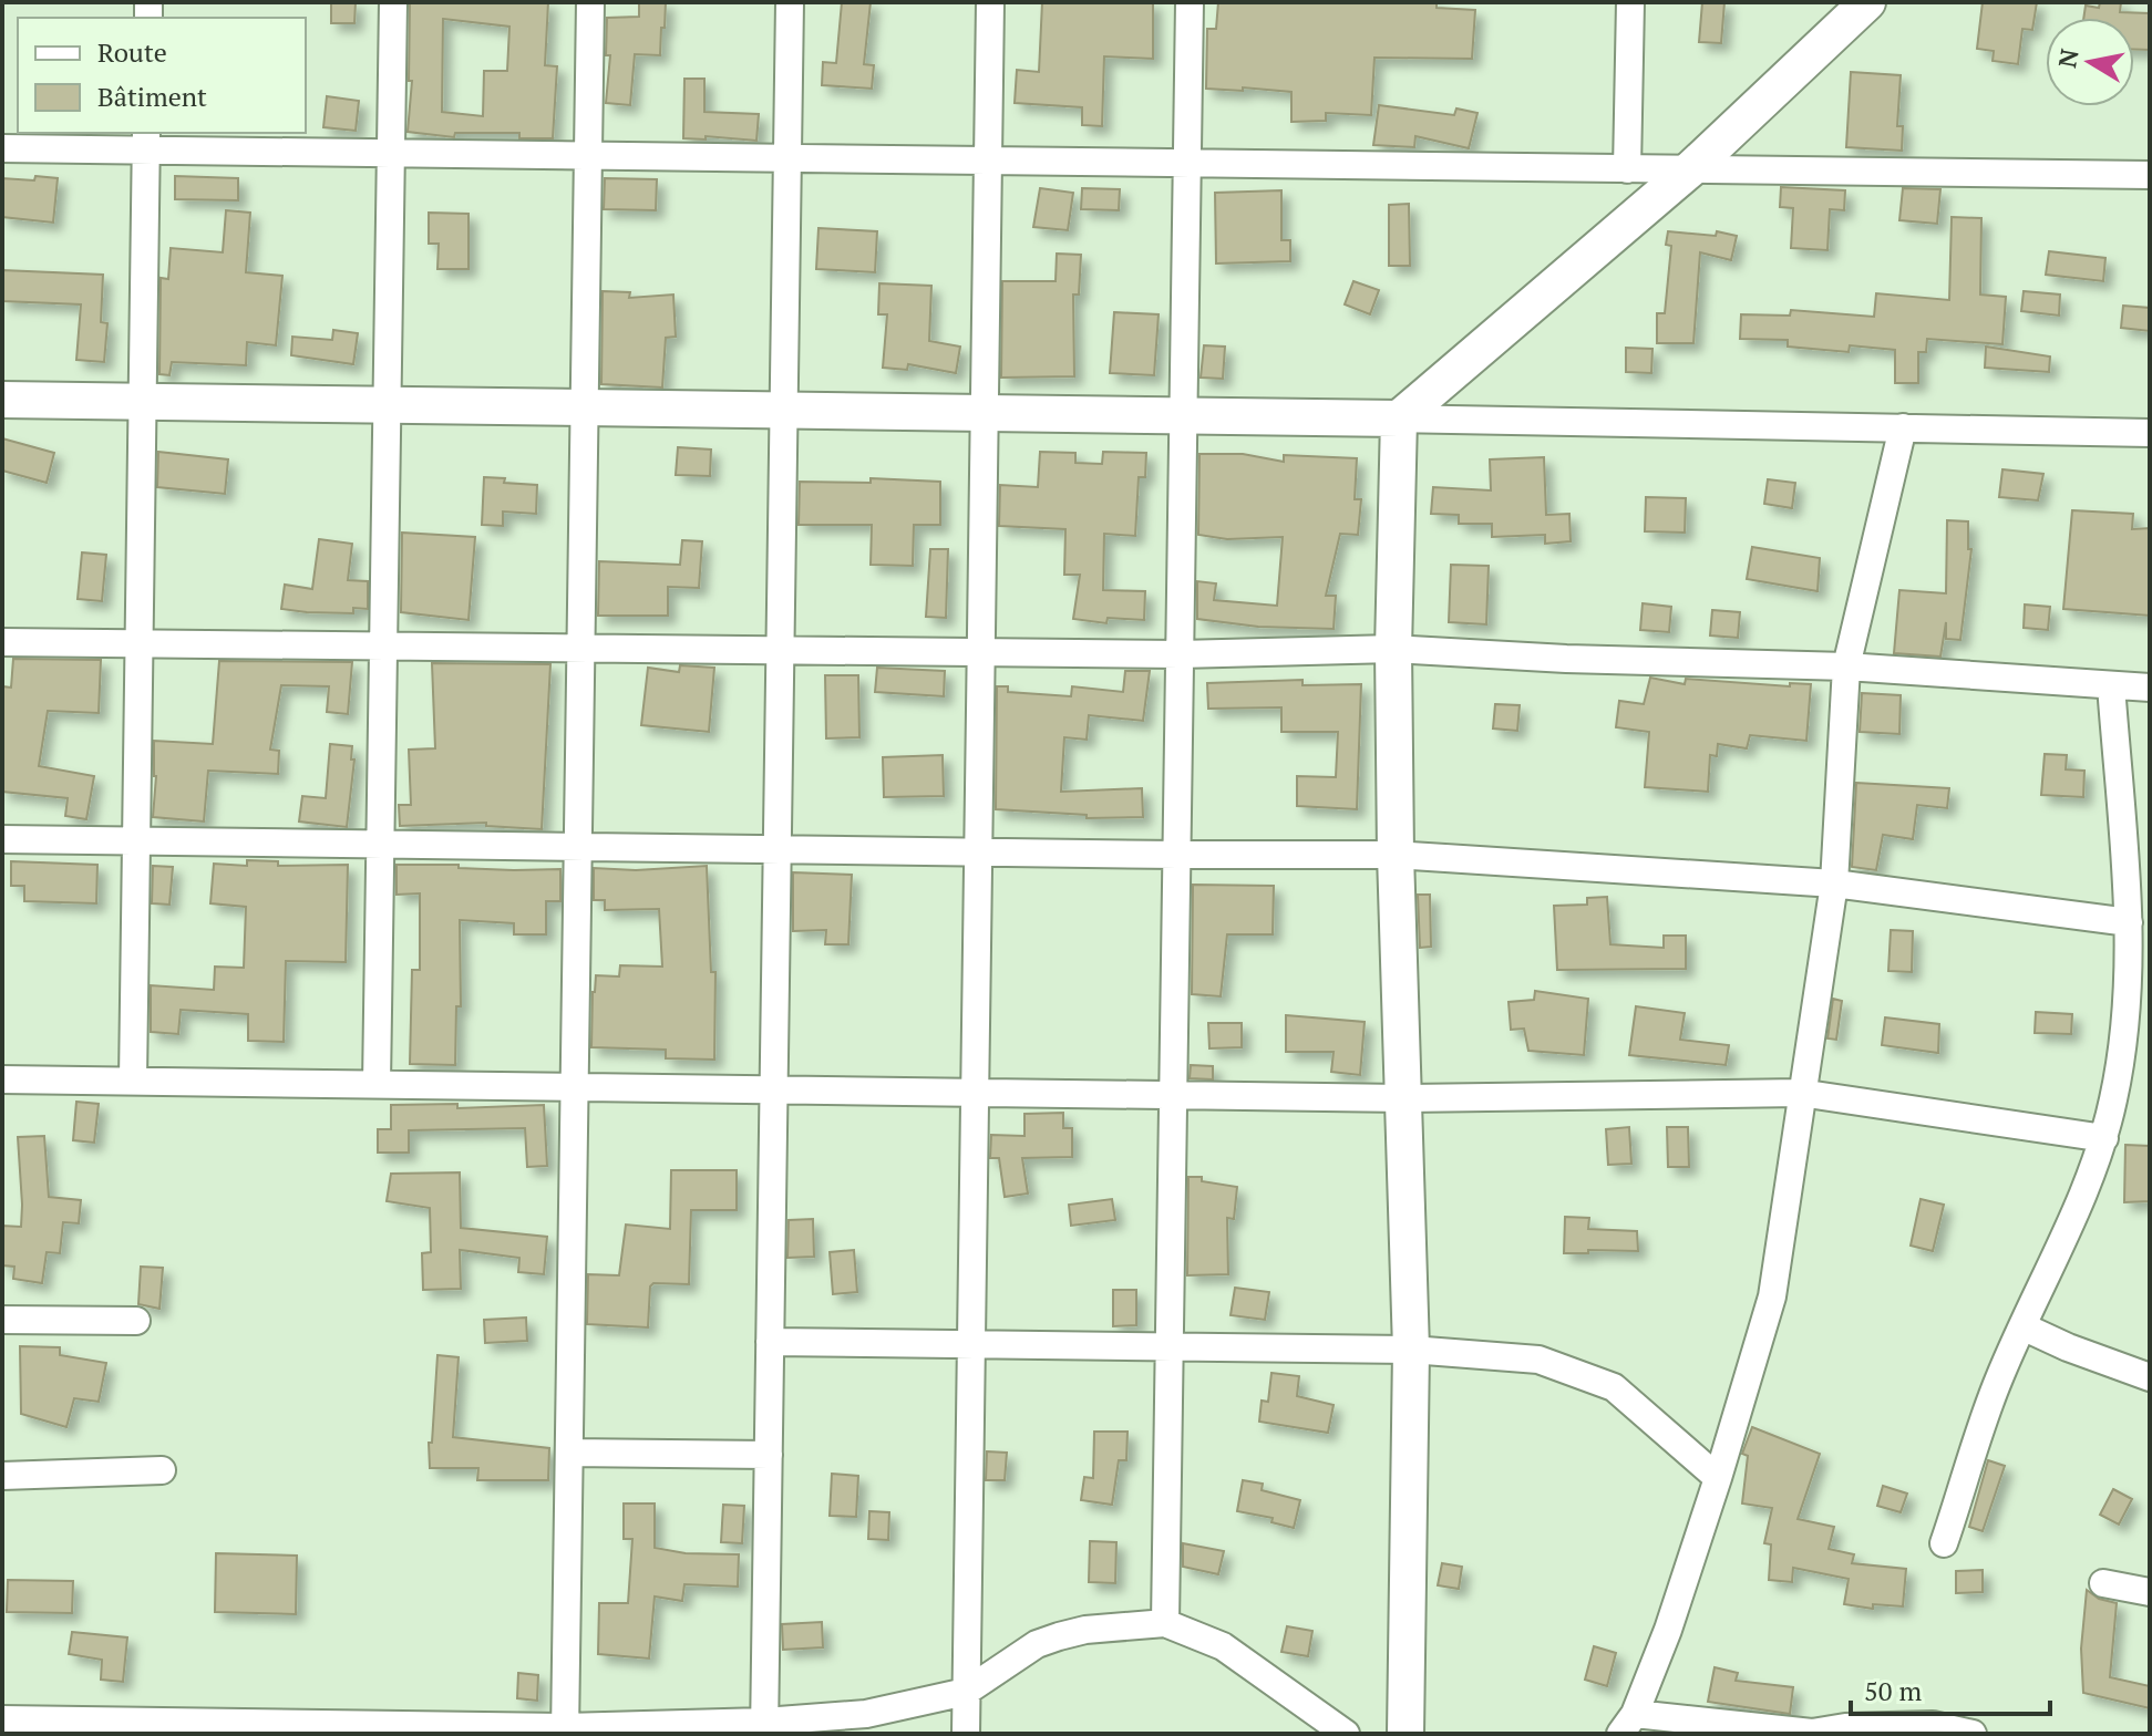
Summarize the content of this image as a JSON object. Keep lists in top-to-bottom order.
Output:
{
  "legend": ["Route", "Bâtiment"],
  "scale_bar": "50 m",
  "north": "left"
}
